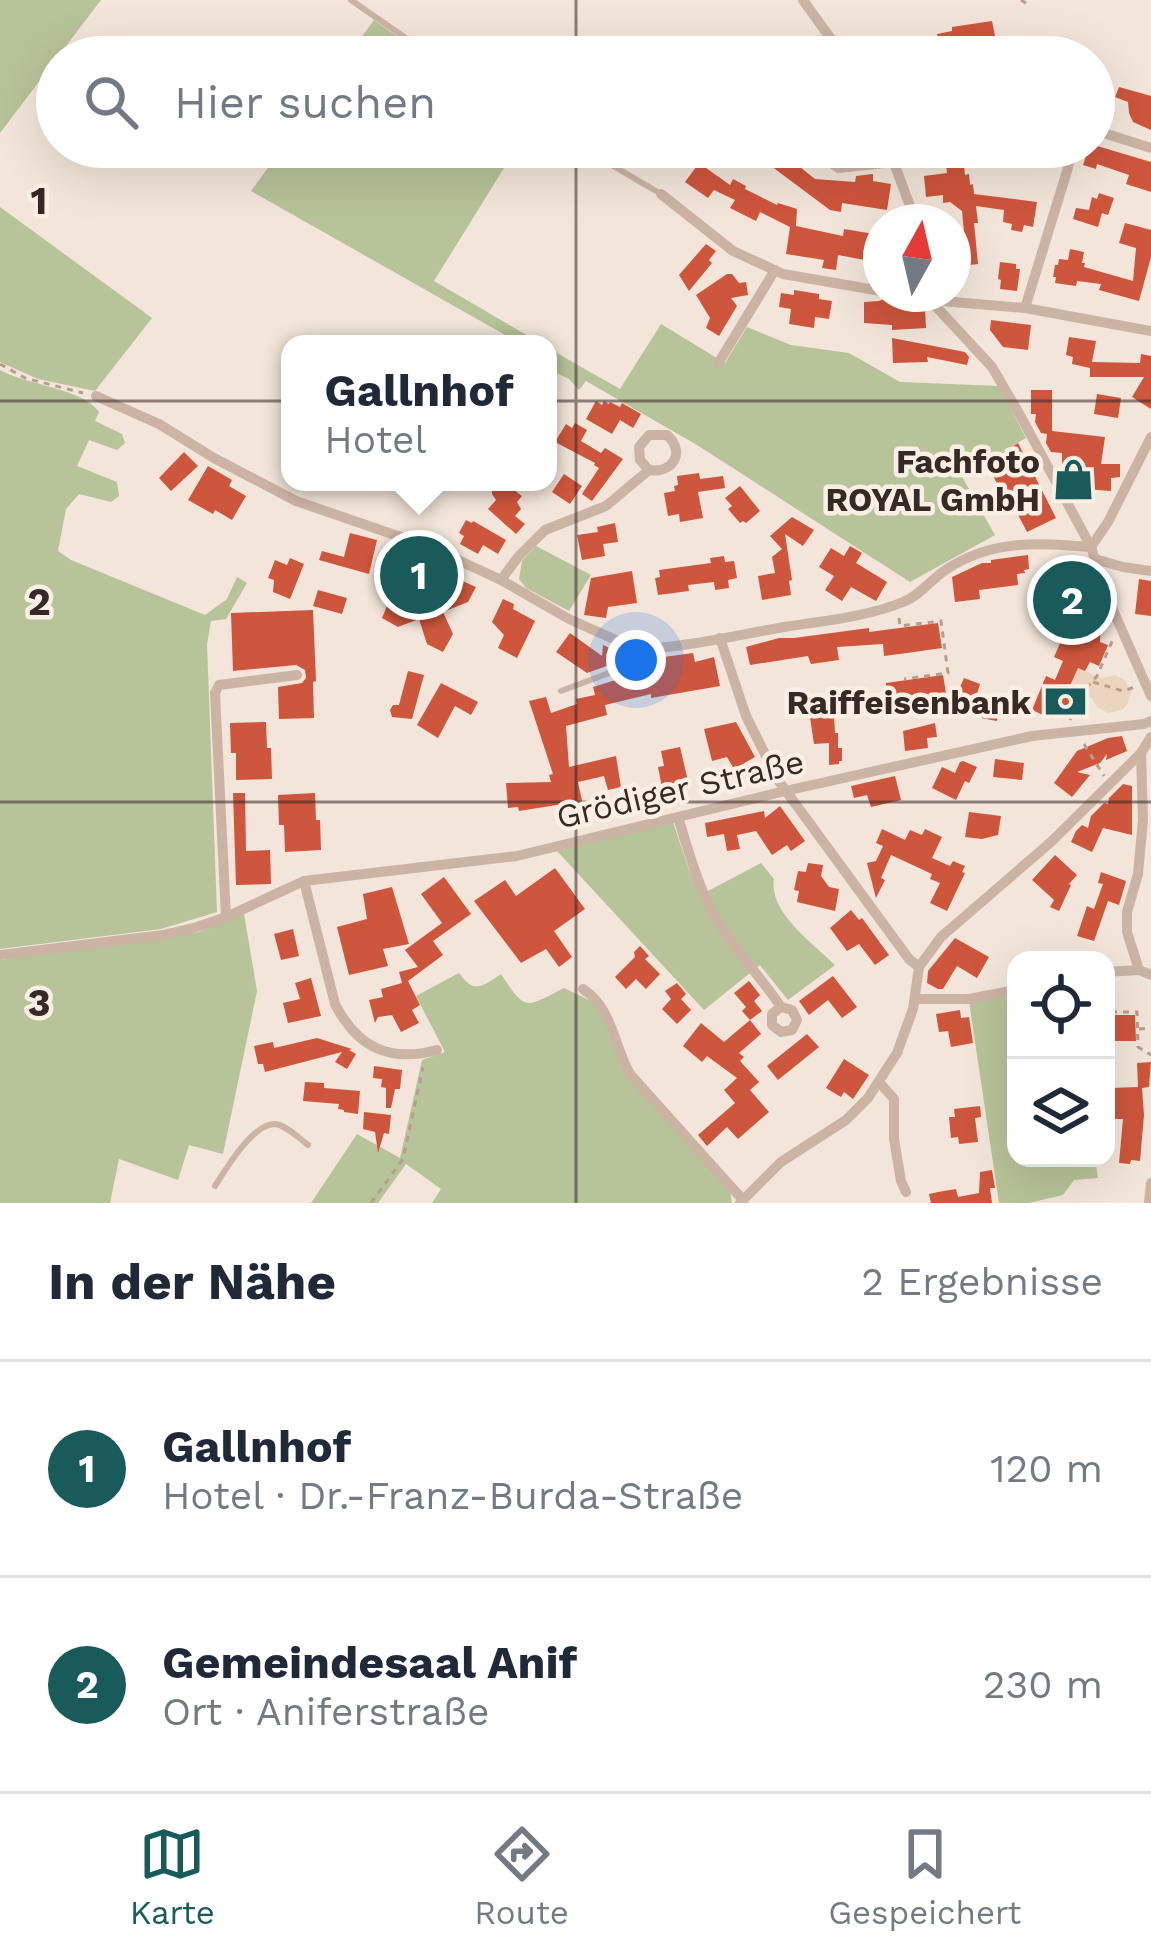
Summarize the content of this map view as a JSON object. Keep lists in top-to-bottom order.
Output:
{
  "streets": {
    "street": ["Grödiger Straße"]
  },
  "places": {
    "shop": ["Fachfoto ROYAL GmbH"],
    "bank": ["Raiffeisenbank"]
  },
  "north": "top",
  "page": {
    "search": "Hier suchen",
    "popup": ["Gallnhof", "Hotel"],
    "pins": ["1", "2"],
    "heading": ["In der Nähe", "2 Ergebnisse"],
    "list": [
      {
        "mark": "1",
        "name": "Gallnhof",
        "note": "Hotel · Dr.-Franz-Burda-Straße",
        "value": "120 m"
      },
      {
        "mark": "2",
        "name": "Gemeindesaal Anif",
        "note": "Ort · Aniferstraße",
        "value": "230 m"
      }
    ],
    "nav": ["Karte", "Route", "Gespeichert"]
  },
  "grid": {
    "rows": ["1", "2", "3"]
  }
}
